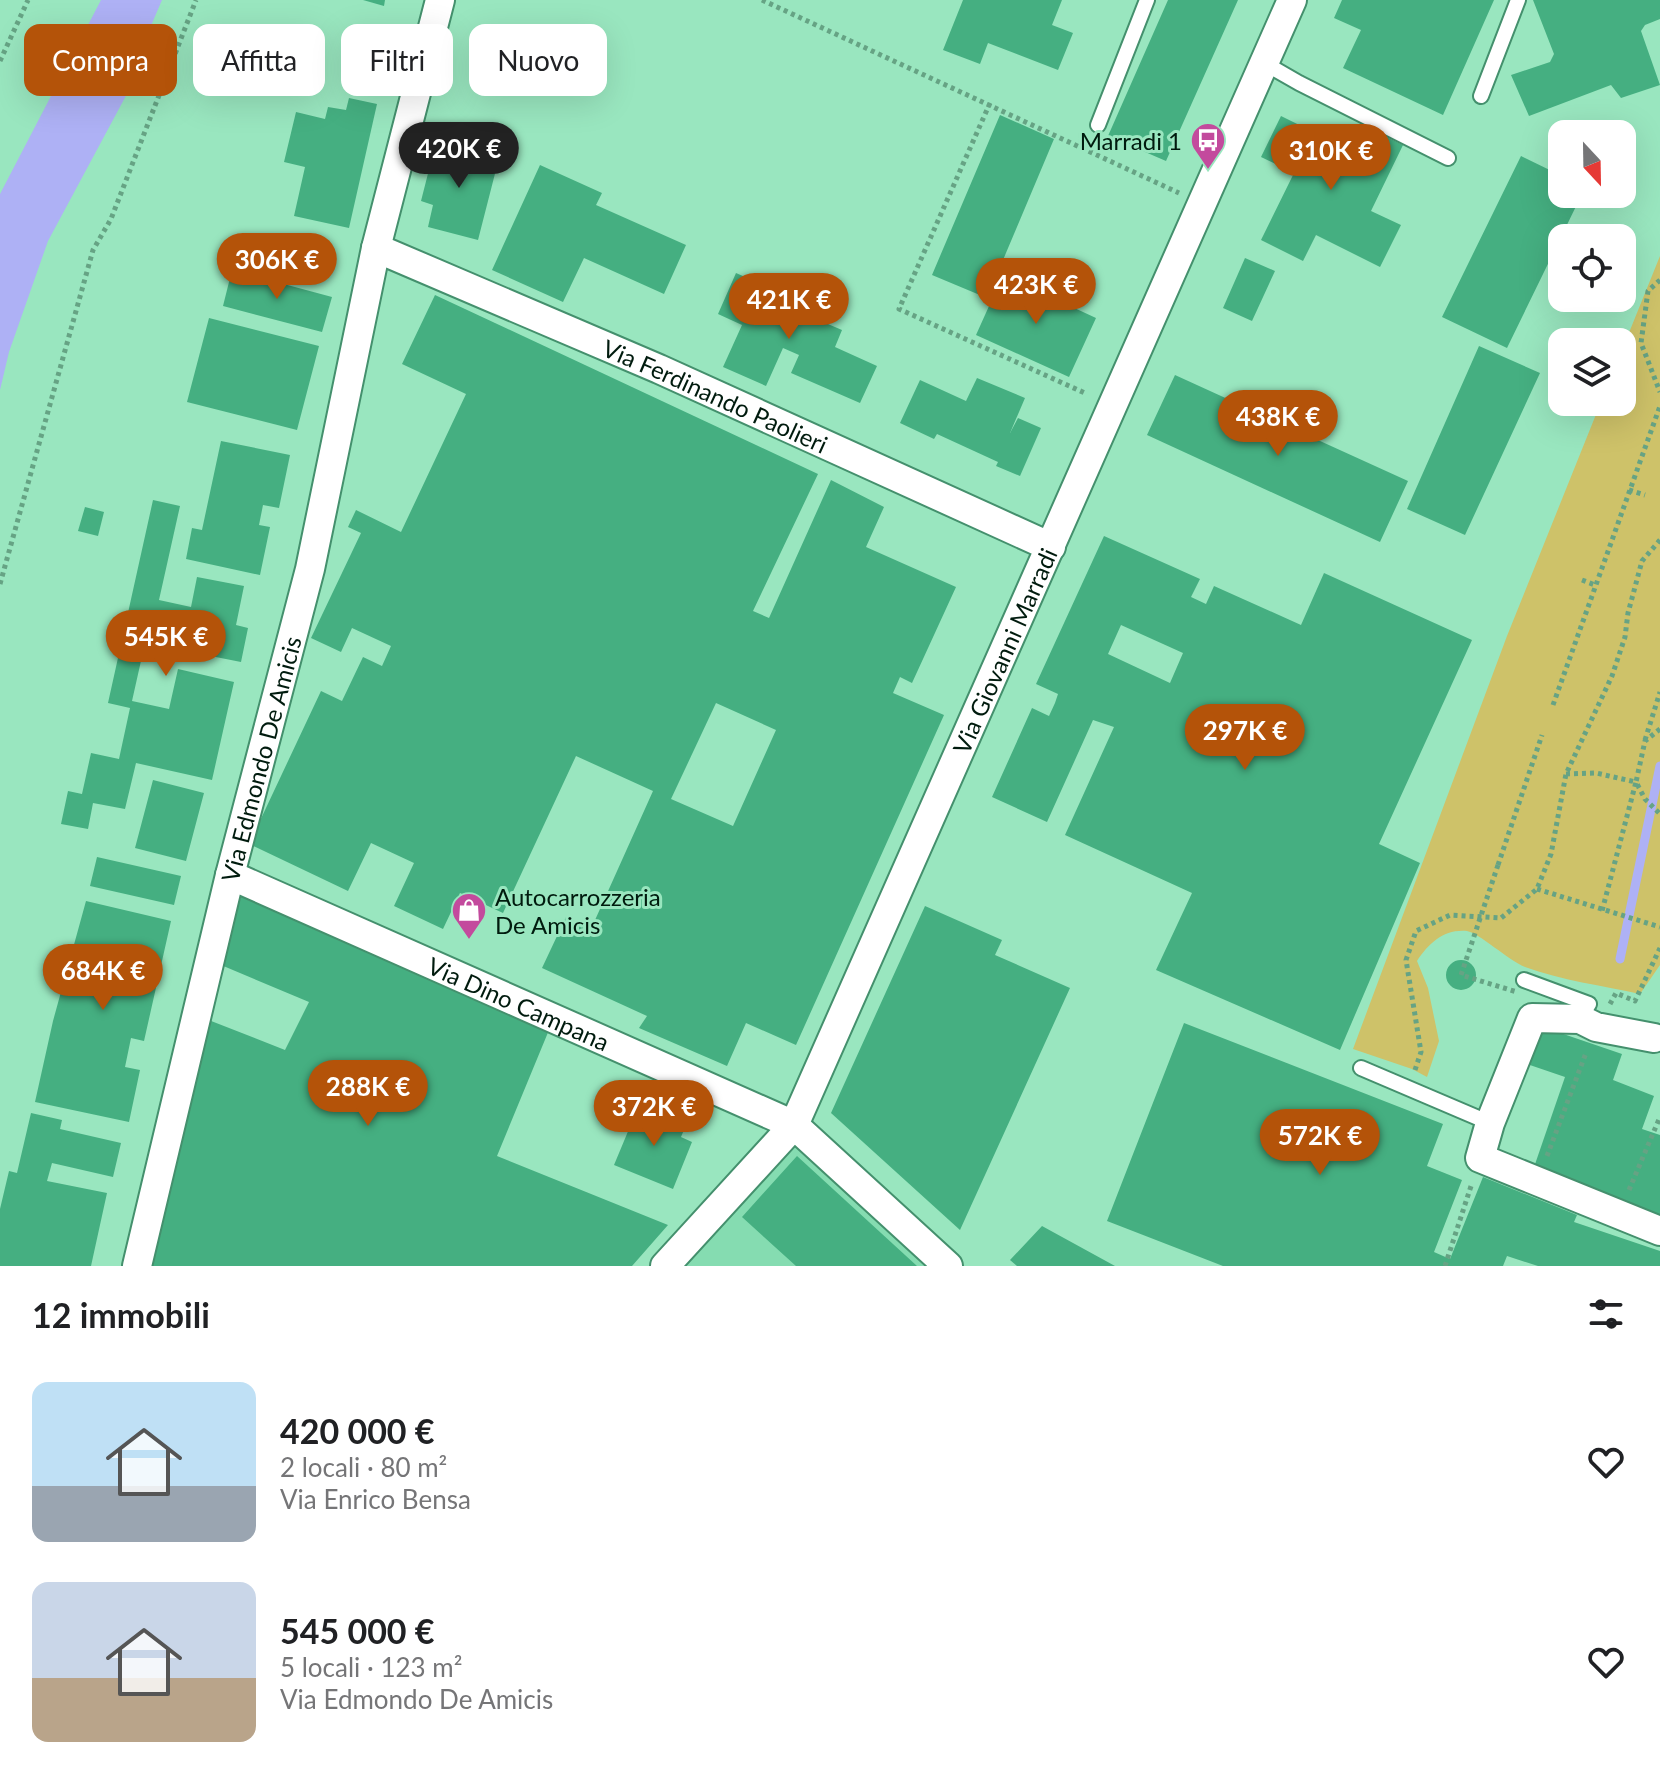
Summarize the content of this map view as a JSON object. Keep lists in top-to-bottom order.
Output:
{
  "streets": {
    "street": [
      "Via Ferdinando Paolieri",
      "Via Giovanni Marradi",
      "Via Edmondo De Amicis",
      "Via Dino Campana"
    ]
  },
  "crossings": [
    ["Via Ferdinando Paolieri", "Via Giovanni Marradi"],
    ["Via Ferdinando Paolieri", "Via Edmondo De Amicis"],
    ["Via Giovanni Marradi", "Via Dino Campana"],
    ["Via Edmondo De Amicis", "Via Dino Campana"]
  ],
  "places": {
    "bus stop": ["Marradi 1"],
    "shop": ["Autocarrozzeria De Amicis"]
  },
  "north": "bottom",
  "page": {
    "chip": [
      "Compra",
      "Affitta",
      "Filtri",
      "Nuovo"
    ],
    "price": [
      "420K €",
      "310K €",
      "306K €",
      "423K €",
      "421K €",
      "438K €",
      "545K €",
      "297K €",
      "684K €",
      "288K €",
      "372K €",
      "572K €"
    ],
    "heading": "12 immobili",
    "list": [
      {
        "name": "420 000 €",
        "note": "2 locali · 80 m² · Via Enrico Bensa"
      },
      {
        "name": "545 000 €",
        "note": "5 locali · 123 m² · Via Edmondo De Amicis"
      }
    ]
  }
}
